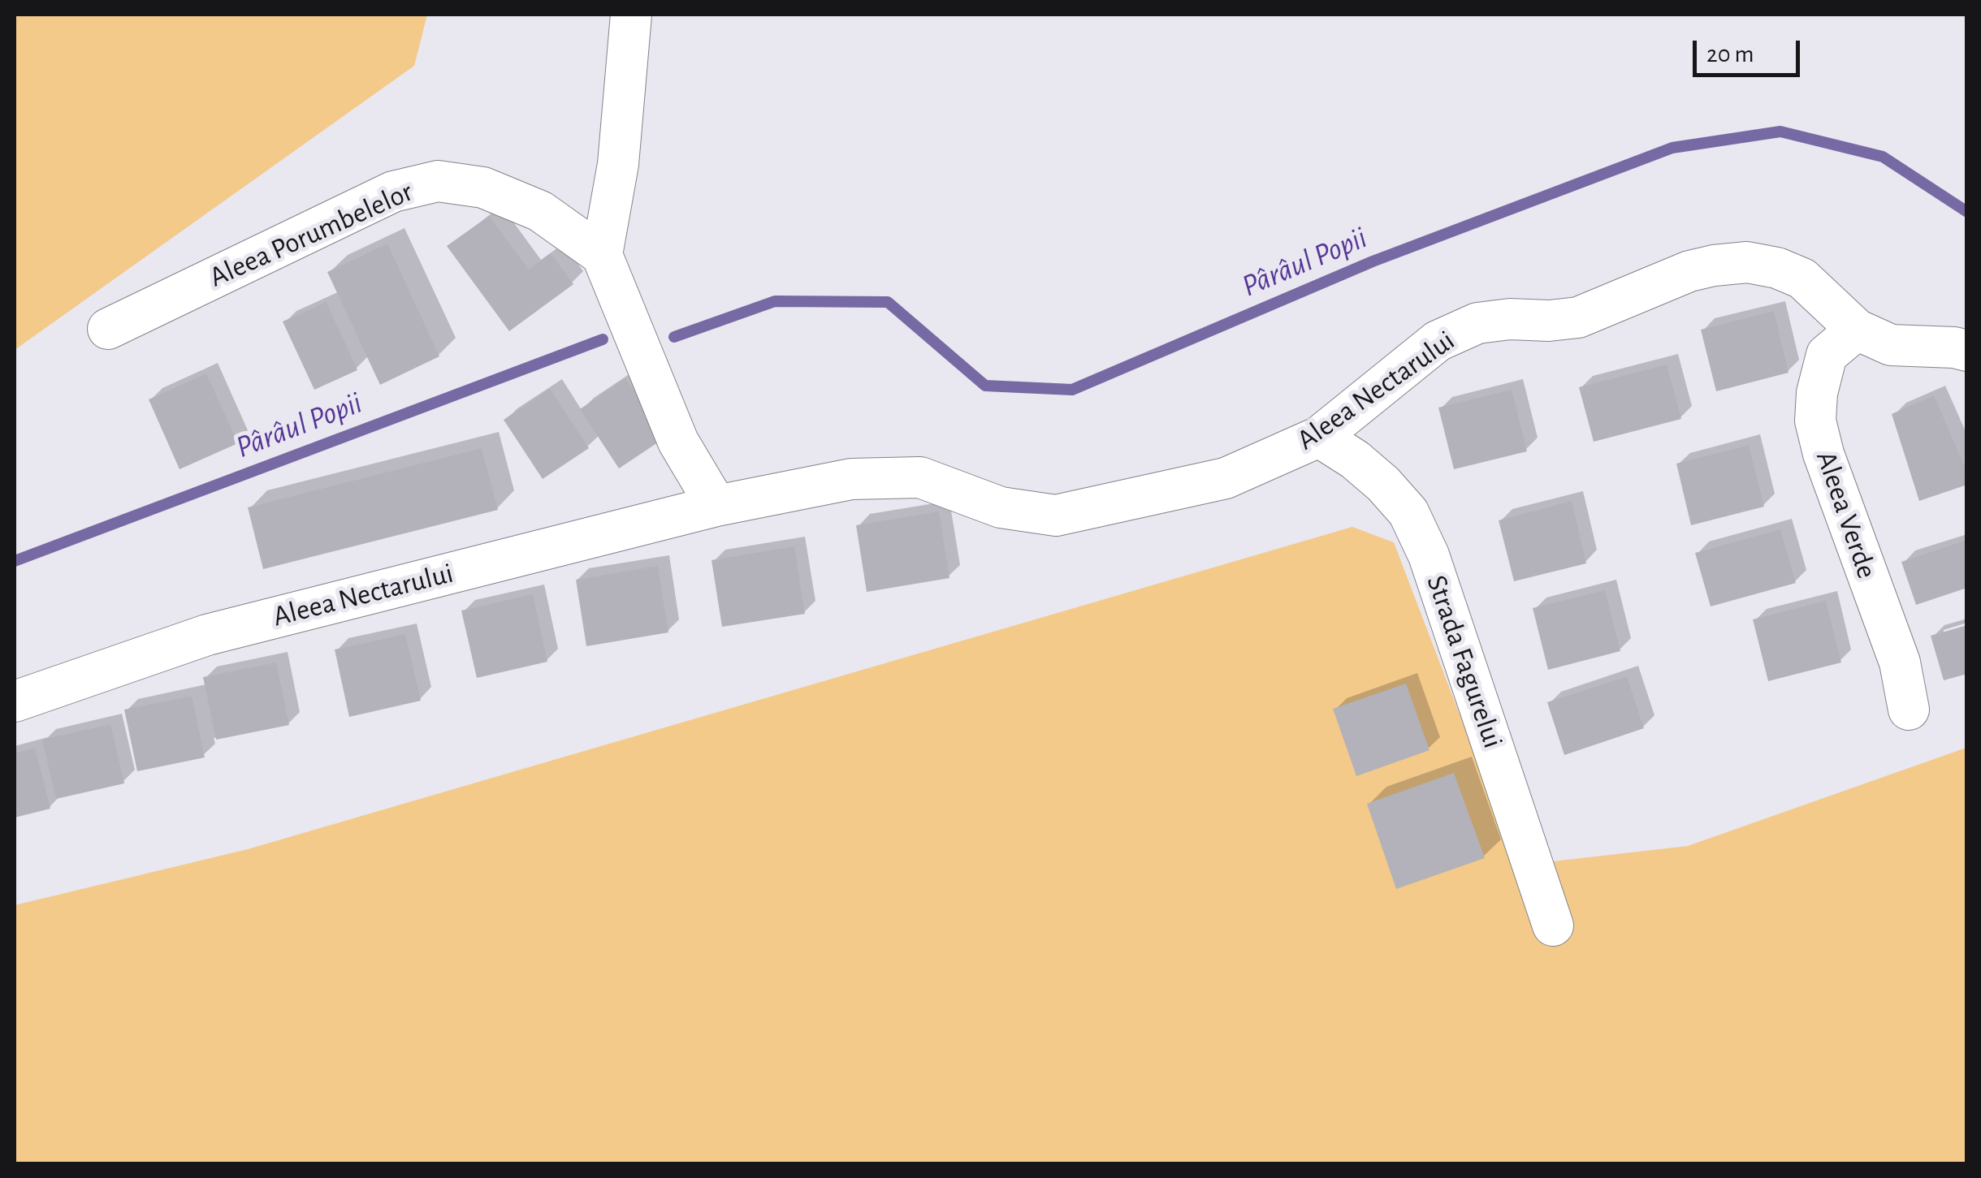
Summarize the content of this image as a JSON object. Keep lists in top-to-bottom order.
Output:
{
  "streets": {
    "street": [
      "Aleea Porumbelelor",
      "Aleea Nectarului",
      "Aleea Verde",
      "Strada Fagurelui"
    ]
  },
  "crossings": [
    ["Aleea Nectarului", "Aleea Verde"],
    ["Aleea Nectarului", "Strada Fagurelui"]
  ],
  "water": ["Pârâul Popii"],
  "scale_bar": "20 m"
}
